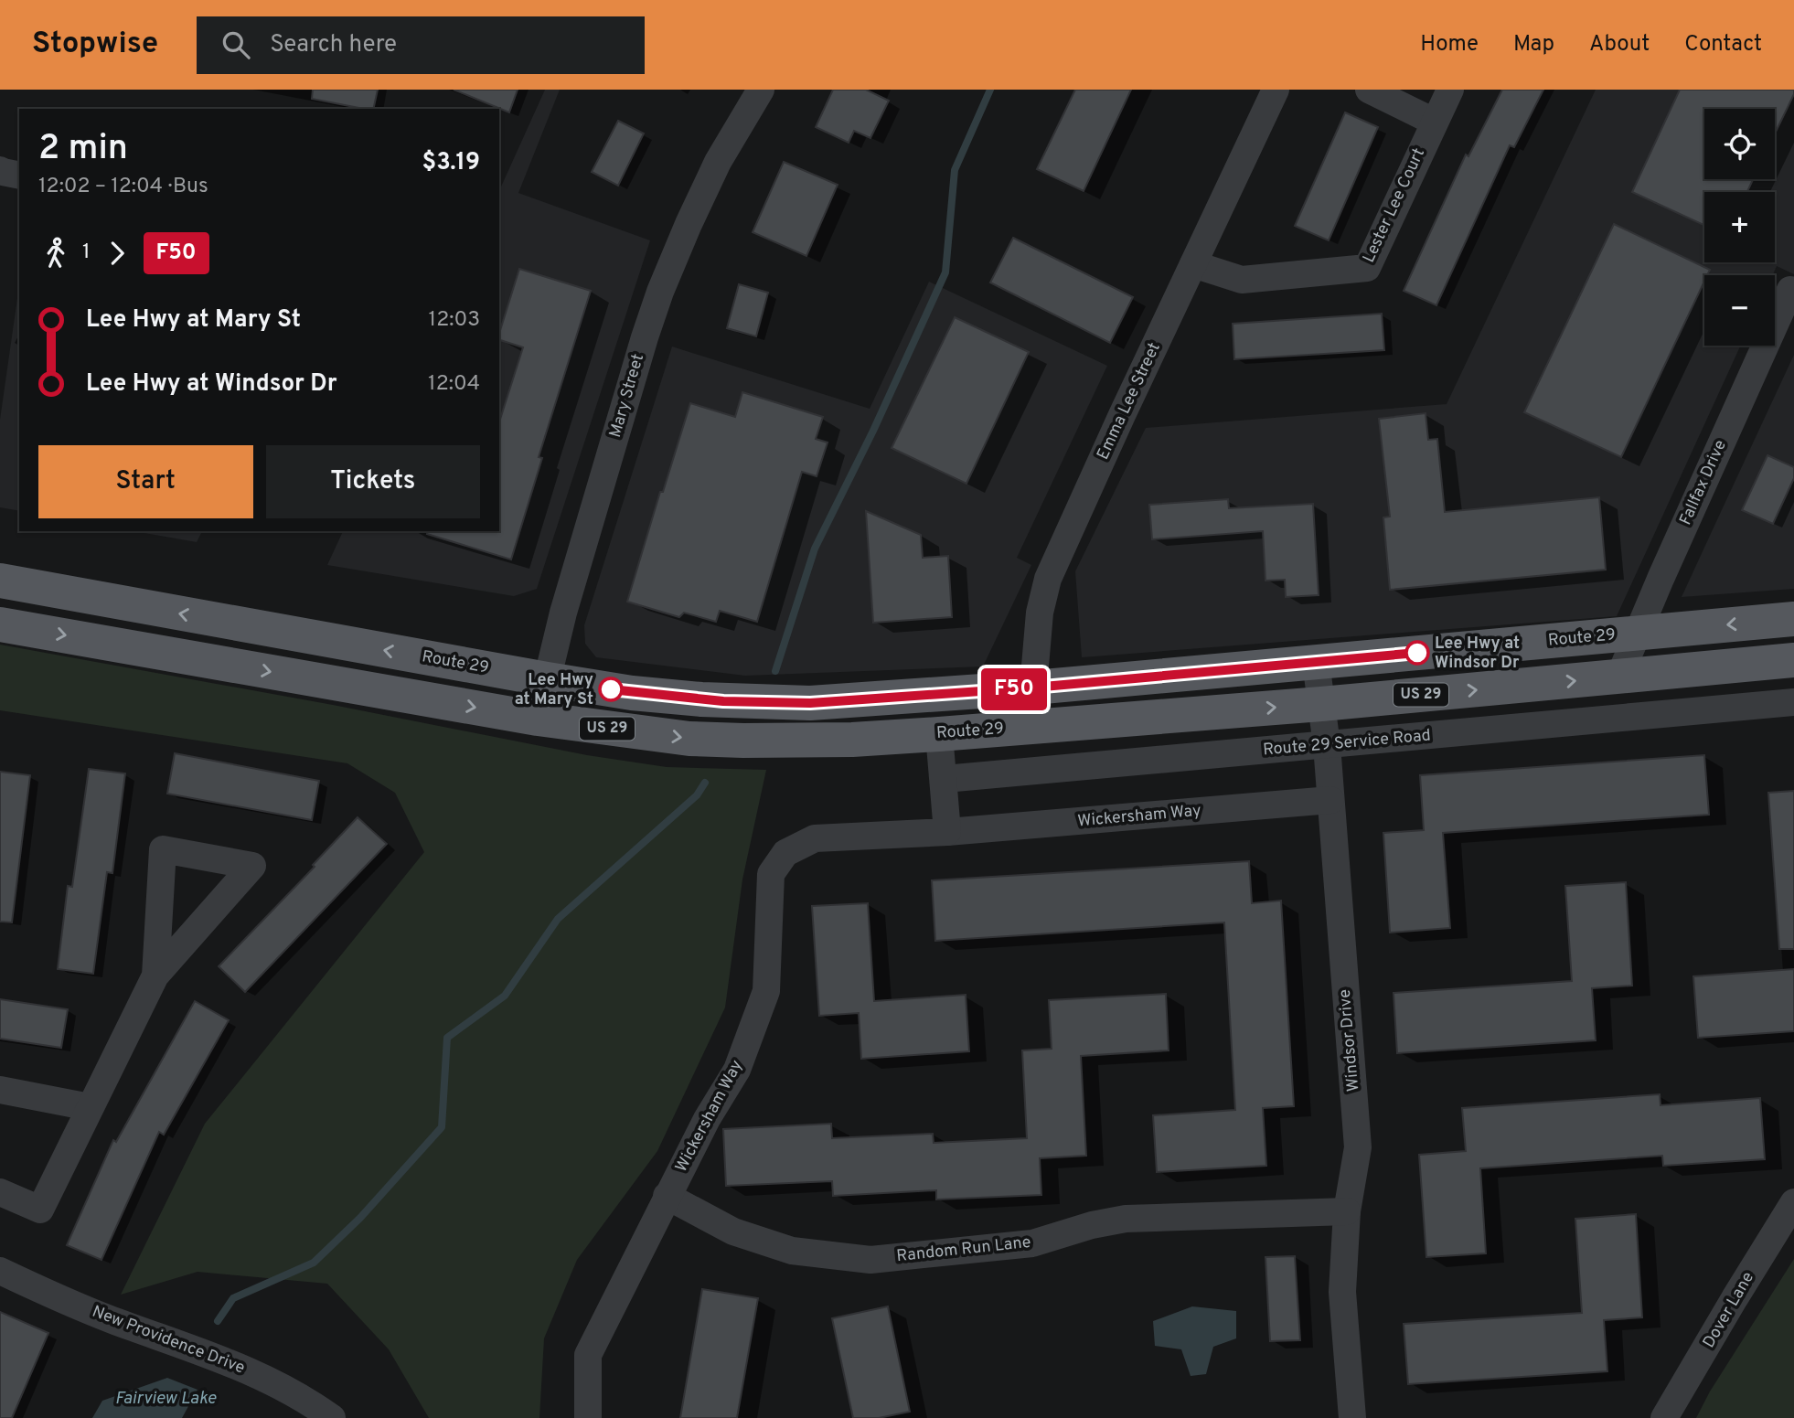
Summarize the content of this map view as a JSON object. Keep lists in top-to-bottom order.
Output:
{
  "streets": {
    "main road": ["Route 29", "US 29"],
    "street": [
      "Lester Lee Court",
      "Mary Street",
      "Emma Lee Street",
      "Fallfax Drive",
      "Route 29 Service Road",
      "Wickersham Way",
      "Windsor Drive",
      "Random Run Lane",
      "Dover Lane",
      "New Providence Drive"
    ]
  },
  "crossings": [
    ["Lester Lee Court", "Emma Lee Street"],
    ["Mary Street", "Route 29"],
    ["Emma Lee Street", "Route 29"],
    ["Fallfax Drive", "Route 29"],
    ["Route 29", "Windsor Drive"],
    ["Route 29 Service Road", "Windsor Drive"],
    ["Wickersham Way", "Windsor Drive"],
    ["Wickersham Way", "Random Run Lane"],
    ["Windsor Drive", "Random Run Lane"]
  ],
  "water": ["Fairview Lake"],
  "places": ["Lee Hwy at Windsor Dr", "Lee Hwy at Mary St"],
  "lines": ["bus line F50"],
  "page": {
    "header": "Stopwise",
    "search": "Search here",
    "nav": [
      "Home",
      "Map",
      "About",
      "Contact"
    ],
    "on_map": "F50",
    "map_buttons": ["+", "−"],
    "heading": ["2 min", "12:02 – 12:04 · Bus", "$3.19"],
    "legs": ["1", "F50"],
    "list": [
      {
        "name": "Lee Hwy at Mary St",
        "value": "12:03"
      },
      {
        "name": "Lee Hwy at Windsor Dr",
        "value": "12:04"
      }
    ],
    "buttons": ["Start", "Tickets"]
  }
}
